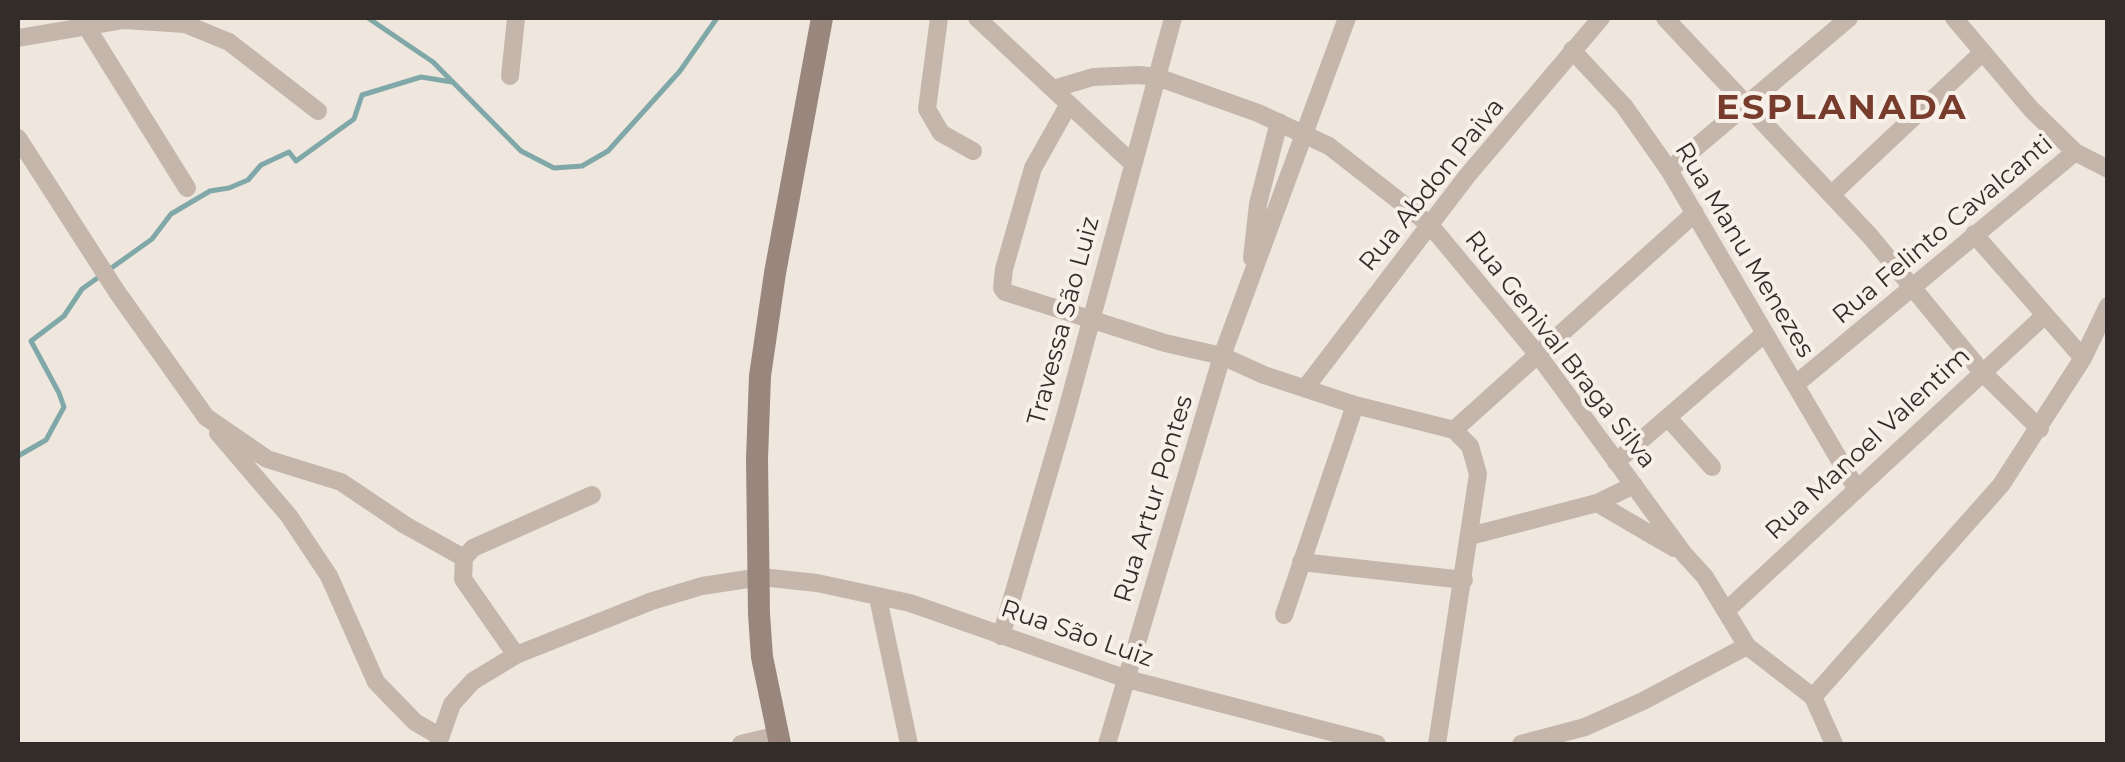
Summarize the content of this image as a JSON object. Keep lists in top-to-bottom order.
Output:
{
  "streets": {
    "street": [
      "Rua Abdon Paiva",
      "Rua Felinto Cavalcanti",
      "Rua Manu Menezes",
      "Travessa São Luiz",
      "Rua Genival Braga Silva",
      "Rua Manoel Valentim",
      "Rua Artur Pontes",
      "Rua São Luiz"
    ]
  },
  "crossings": [
    ["Rua Abdon Paiva", "Rua Manu Menezes"],
    ["Rua Abdon Paiva", "Rua Genival Braga Silva"],
    ["Rua Felinto Cavalcanti", "Rua Manu Menezes"],
    ["Rua Manu Menezes", "Rua Manoel Valentim"],
    ["Travessa São Luiz", "Rua Genival Braga Silva"],
    ["Travessa São Luiz", "Rua São Luiz"],
    ["Rua Genival Braga Silva", "Rua Manoel Valentim"],
    ["Rua Genival Braga Silva", "Rua Artur Pontes"],
    ["Rua Artur Pontes", "Rua São Luiz"]
  ],
  "districts": ["ESPLANADA"]
}
